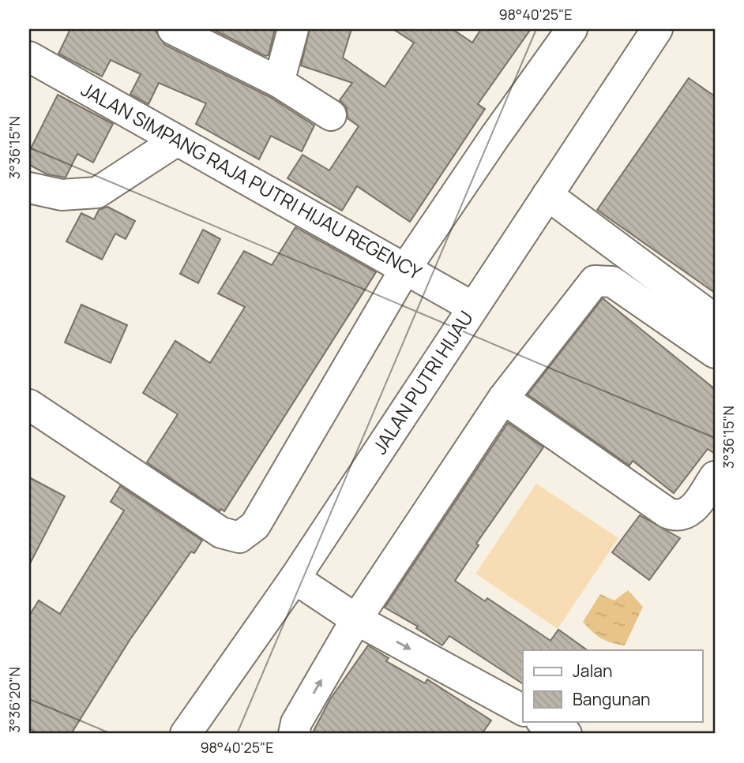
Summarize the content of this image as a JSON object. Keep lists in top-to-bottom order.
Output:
{
  "streets": {
    "street": ["JALAN SIMPANG RAJA PUTRI HIJAU REGENCY", "JALAN PUTRI HIJAU"]
  },
  "crossings": [
    ["JALAN SIMPANG RAJA PUTRI HIJAU REGENCY", "JALAN PUTRI HIJAU"]
  ],
  "legend": ["Jalan", "Bangunan"],
  "coordinates": ["98°40'25\"E", "3°36'15\"N", "3°36'20\"N"]
}
